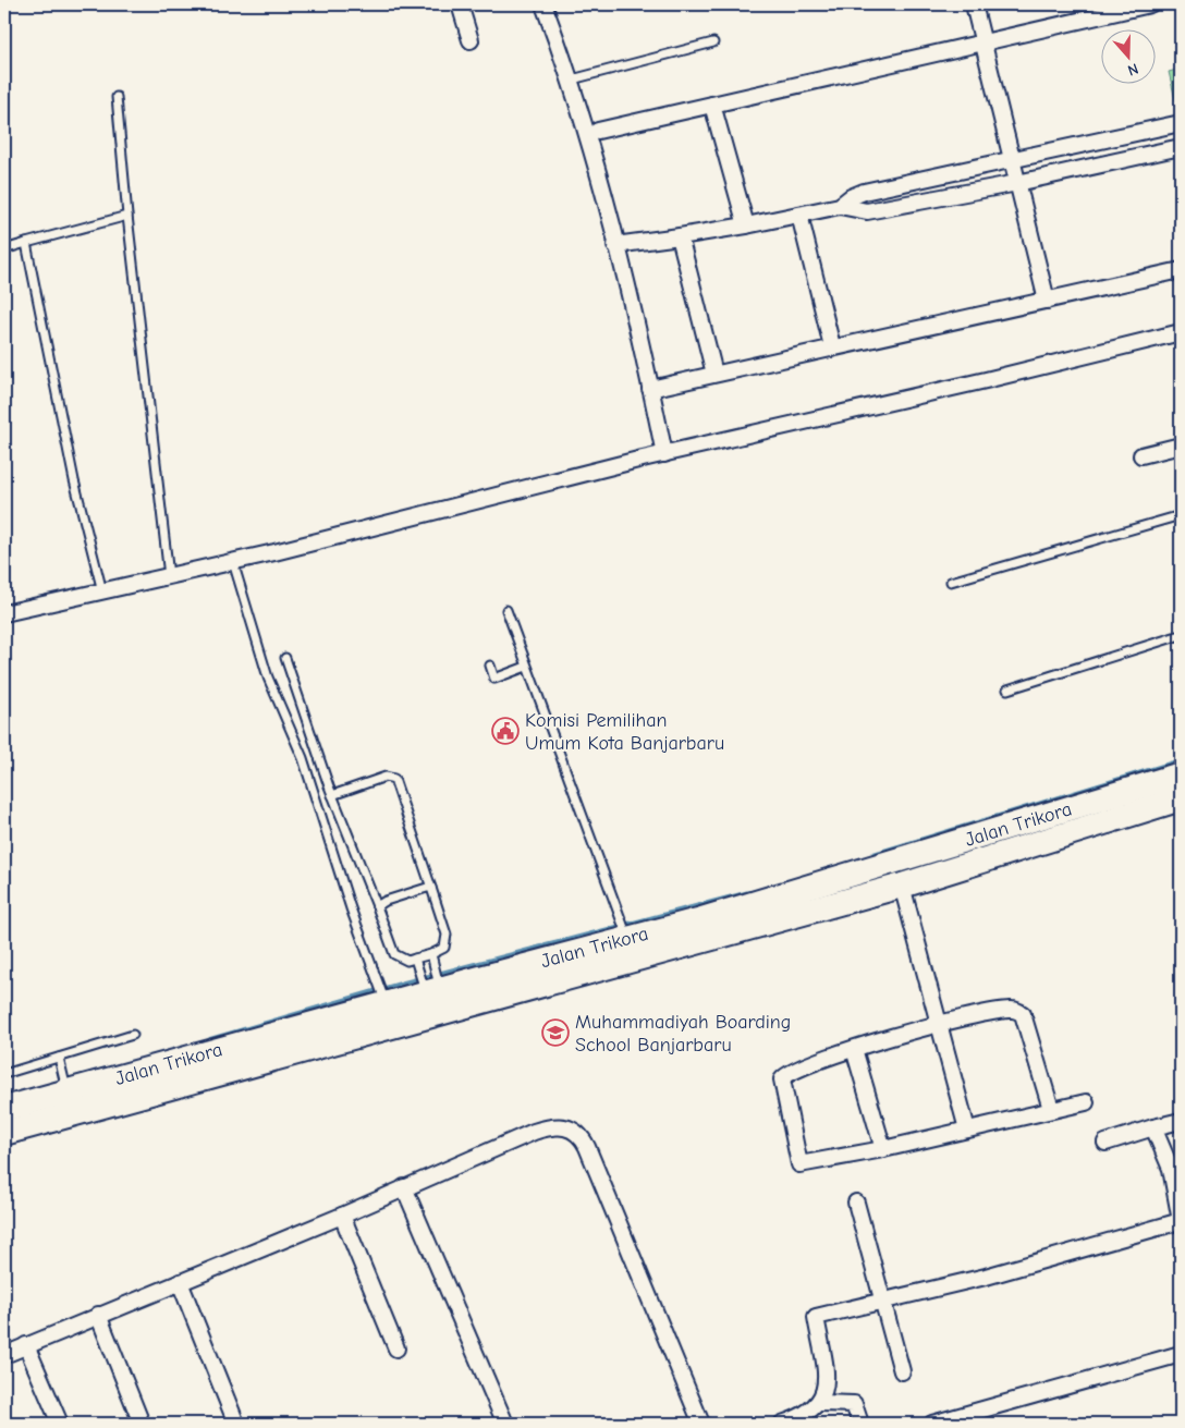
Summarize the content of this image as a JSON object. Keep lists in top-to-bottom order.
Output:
{
  "streets": {
    "main road": ["Jalan Trikora"]
  },
  "places": {
    "public building": ["Komisi Pemilihan Umum Kota Banjarbaru"],
    "school or university": ["Muhammadiyah Boarding School Banjarbaru"]
  },
  "north": "bottom"
}
